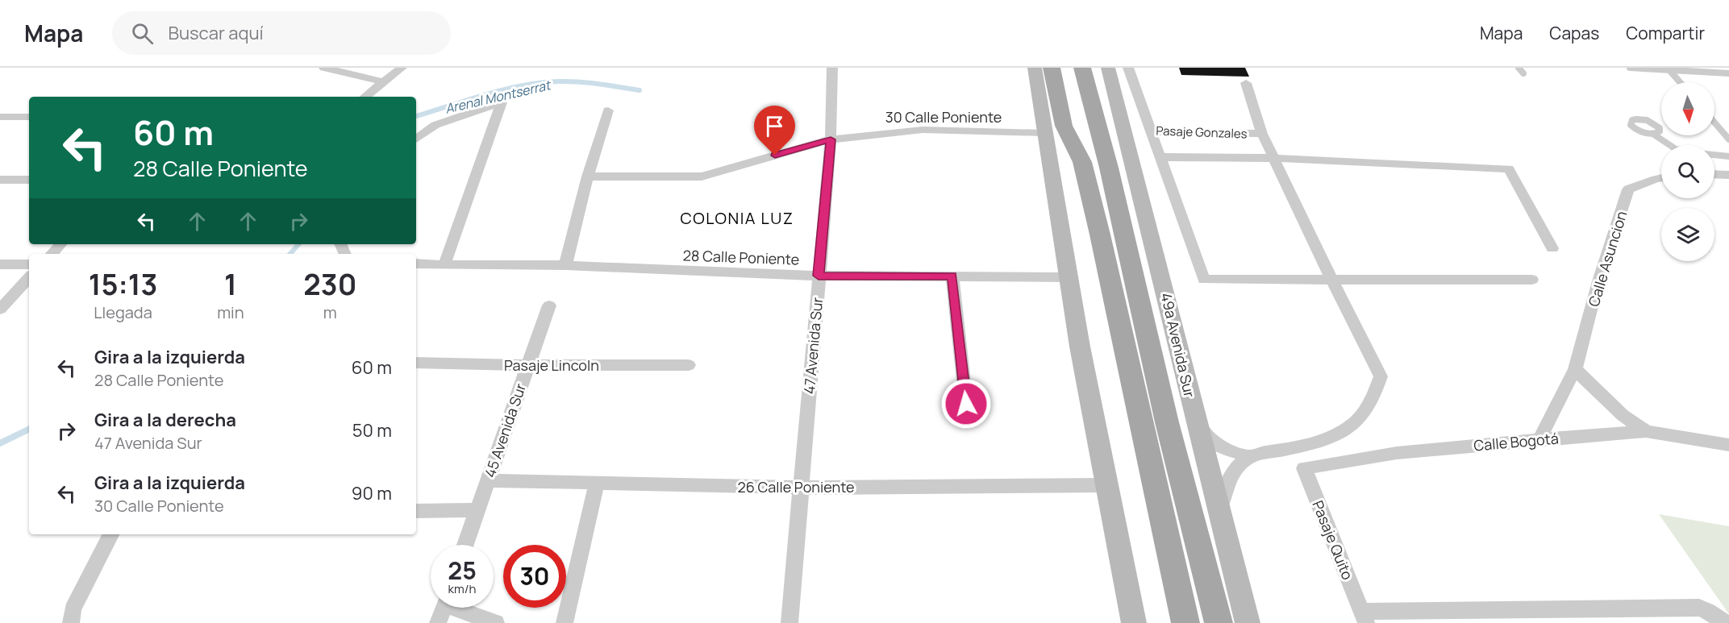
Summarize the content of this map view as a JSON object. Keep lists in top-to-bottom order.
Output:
{
  "streets": {
    "main road": ["49a Avenida Sur"],
    "street": [
      "30 Calle Poniente",
      "Pasaje Gonzales",
      "28 Calle Poniente",
      "Calle Asuncion",
      "47 Avenida Sur",
      "Pasaje Lincoln",
      "45 Avenida Sur",
      "Calle Bogotá",
      "26 Calle Poniente",
      "Pasaje Quito"
    ]
  },
  "crossings": [
    ["30 Calle Poniente", "47 Avenida Sur"],
    ["28 Calle Poniente", "47 Avenida Sur"],
    ["Calle Asuncion", "Calle Bogotá"],
    ["47 Avenida Sur", "26 Calle Poniente"],
    ["Pasaje Lincoln", "45 Avenida Sur"],
    ["45 Avenida Sur", "26 Calle Poniente"],
    ["Calle Bogotá", "Pasaje Quito"]
  ],
  "districts": ["COLONIA LUZ"],
  "water": ["Arenal Montserrat"],
  "north": "bottom",
  "page": {
    "header": "Mapa",
    "search": "Buscar aquí",
    "nav": ["Mapa", "Capas", "Compartir"],
    "turn": ["60 m", "28 Calle Poniente"],
    "eta": [
      "15:13",
      "Llegada",
      "1",
      "min",
      "230",
      "m"
    ],
    "list": [
      {
        "name": "Gira a la izquierda",
        "note": "28 Calle Poniente",
        "value": "60 m"
      },
      {
        "name": "Gira a la derecha",
        "note": "47 Avenida Sur",
        "value": "50 m"
      },
      {
        "name": "Gira a la izquierda",
        "note": "30 Calle Poniente",
        "value": "90 m"
      }
    ],
    "speed": "25 km/h",
    "limit": "30"
  }
}
